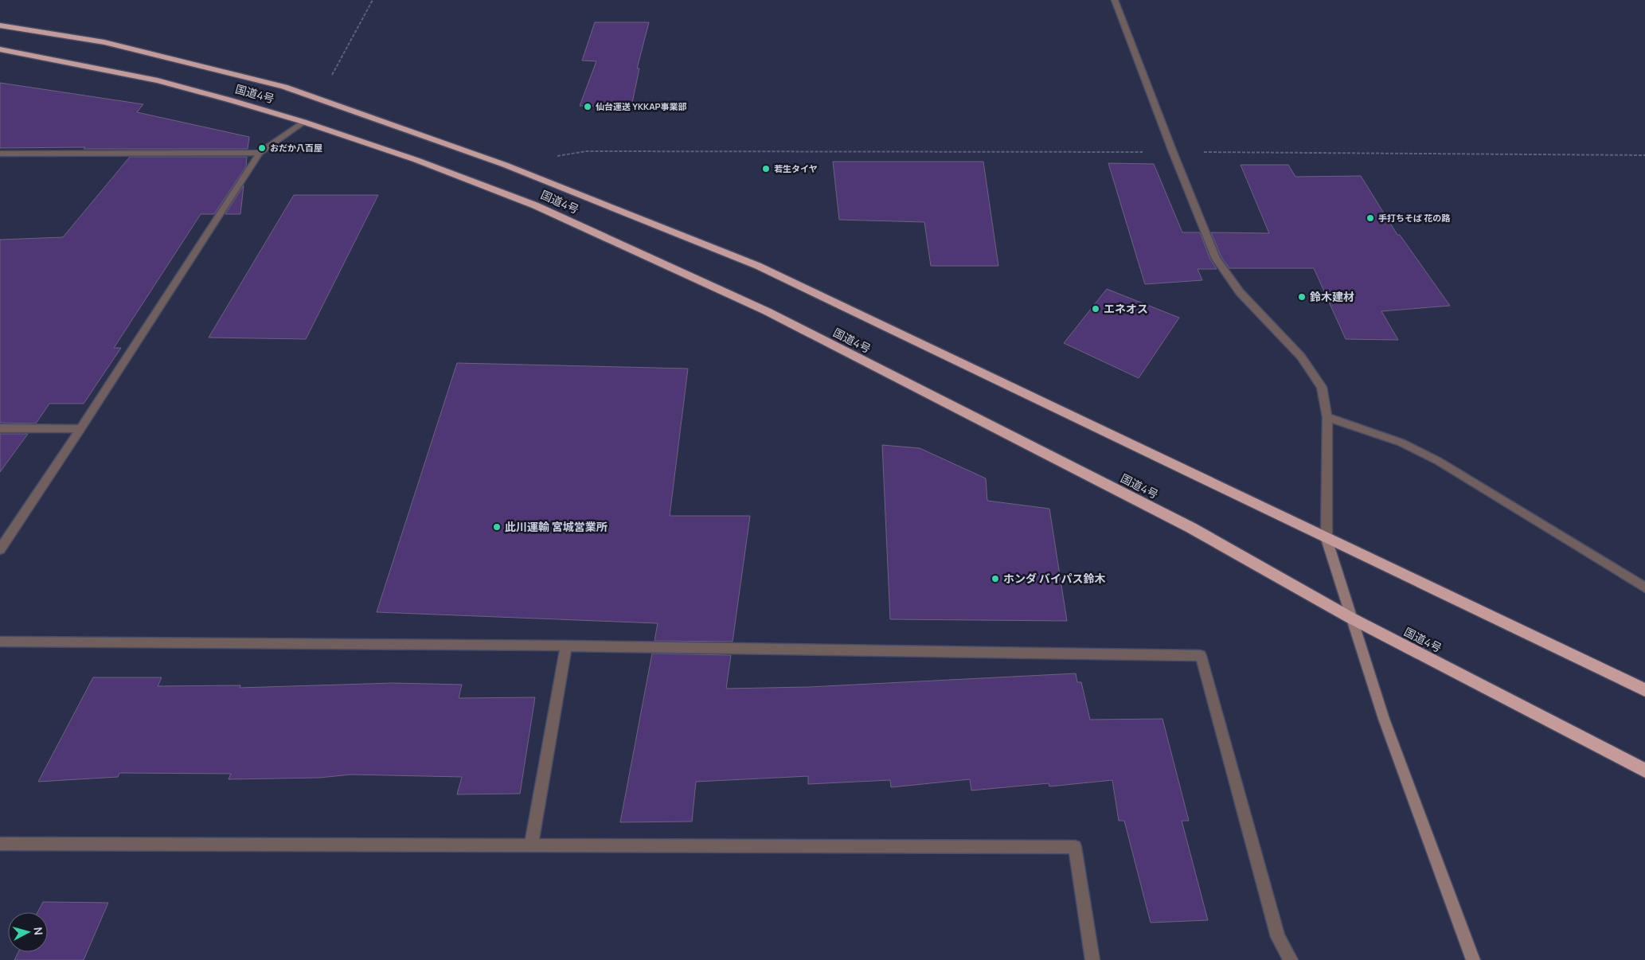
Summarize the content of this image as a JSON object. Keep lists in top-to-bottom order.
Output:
{
  "streets": {
    "highway": ["国道4号"]
  },
  "places": [
    "仙台運送 YKKAP事業部",
    "おだか八百屋",
    "若生タイヤ",
    "手打ちそば 花の路",
    "鈴木建材",
    "エネオス",
    "此川運輸 宮城営業所",
    "ホンダ バイパス鈴木"
  ],
  "north": "right"
}
